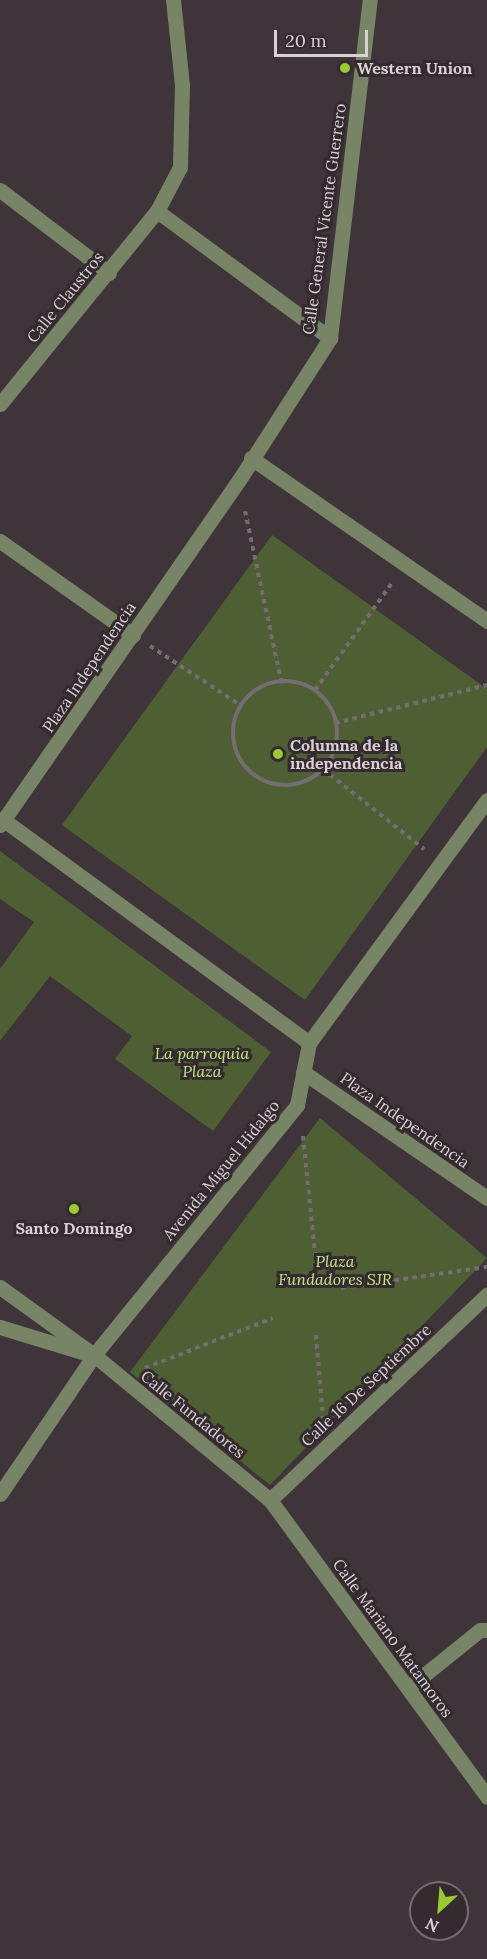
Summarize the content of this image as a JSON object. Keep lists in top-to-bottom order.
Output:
{
  "streets": {
    "street": [
      "Calle General Vicente Guerrero",
      "Calle Claustros",
      "Plaza Independencia",
      "Avenida Miguel Hidalgo",
      "Calle 16 De Septiembre",
      "Calle Fundadores",
      "Calle Mariano Matamoros"
    ]
  },
  "crossings": [
    ["Calle General Vicente Guerrero", "Plaza Independencia"],
    ["Plaza Independencia", "Avenida Miguel Hidalgo"],
    ["Avenida Miguel Hidalgo", "Calle Fundadores"],
    ["Calle 16 De Septiembre", "Calle Fundadores"],
    ["Calle 16 De Septiembre", "Calle Mariano Matamoros"],
    ["Calle Fundadores", "Calle Mariano Matamoros"]
  ],
  "parks": ["La parroquia Plaza", "Plaza Fundadores SJR"],
  "places": ["Western Union", "Columna de la independencia", "Santo Domingo"],
  "scale_bar": "20 m",
  "north": "bottom left"
}
